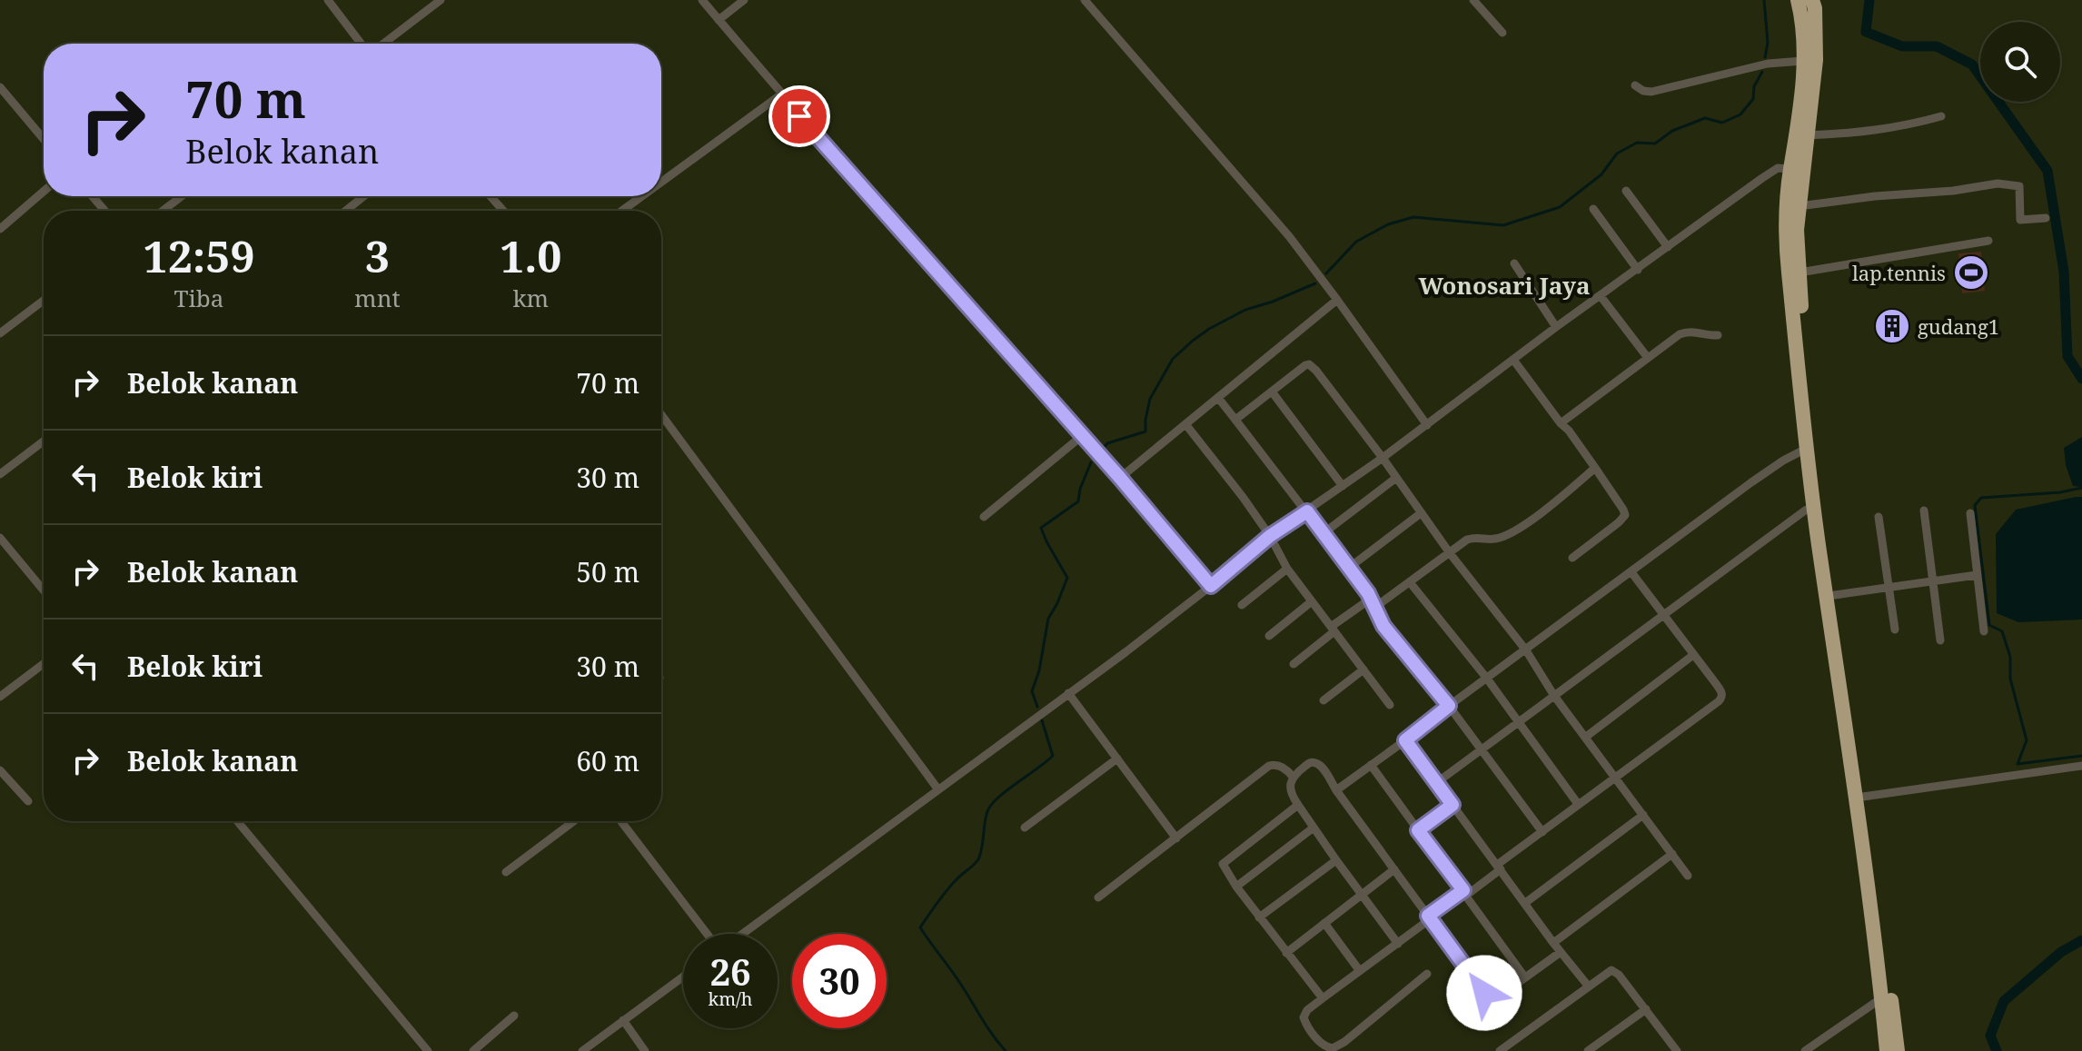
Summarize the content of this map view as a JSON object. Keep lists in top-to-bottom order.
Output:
{
  "districts": ["Wonosari Jaya"],
  "places": {
    "sports": ["lap.tennis"],
    "building": ["gudang1"]
  },
  "page": {
    "turn": ["70 m", "Belok kanan"],
    "eta": [
      "12:59",
      "Tiba",
      "3",
      "mnt",
      "1.0",
      "km"
    ],
    "list": [
      {
        "name": "Belok kanan",
        "value": "70 m"
      },
      {
        "name": "Belok kiri",
        "value": "30 m"
      },
      {
        "name": "Belok kanan",
        "value": "50 m"
      },
      {
        "name": "Belok kiri",
        "value": "30 m"
      },
      {
        "name": "Belok kanan",
        "value": "60 m"
      }
    ],
    "speed": "26 km/h",
    "limit": "30"
  }
}
